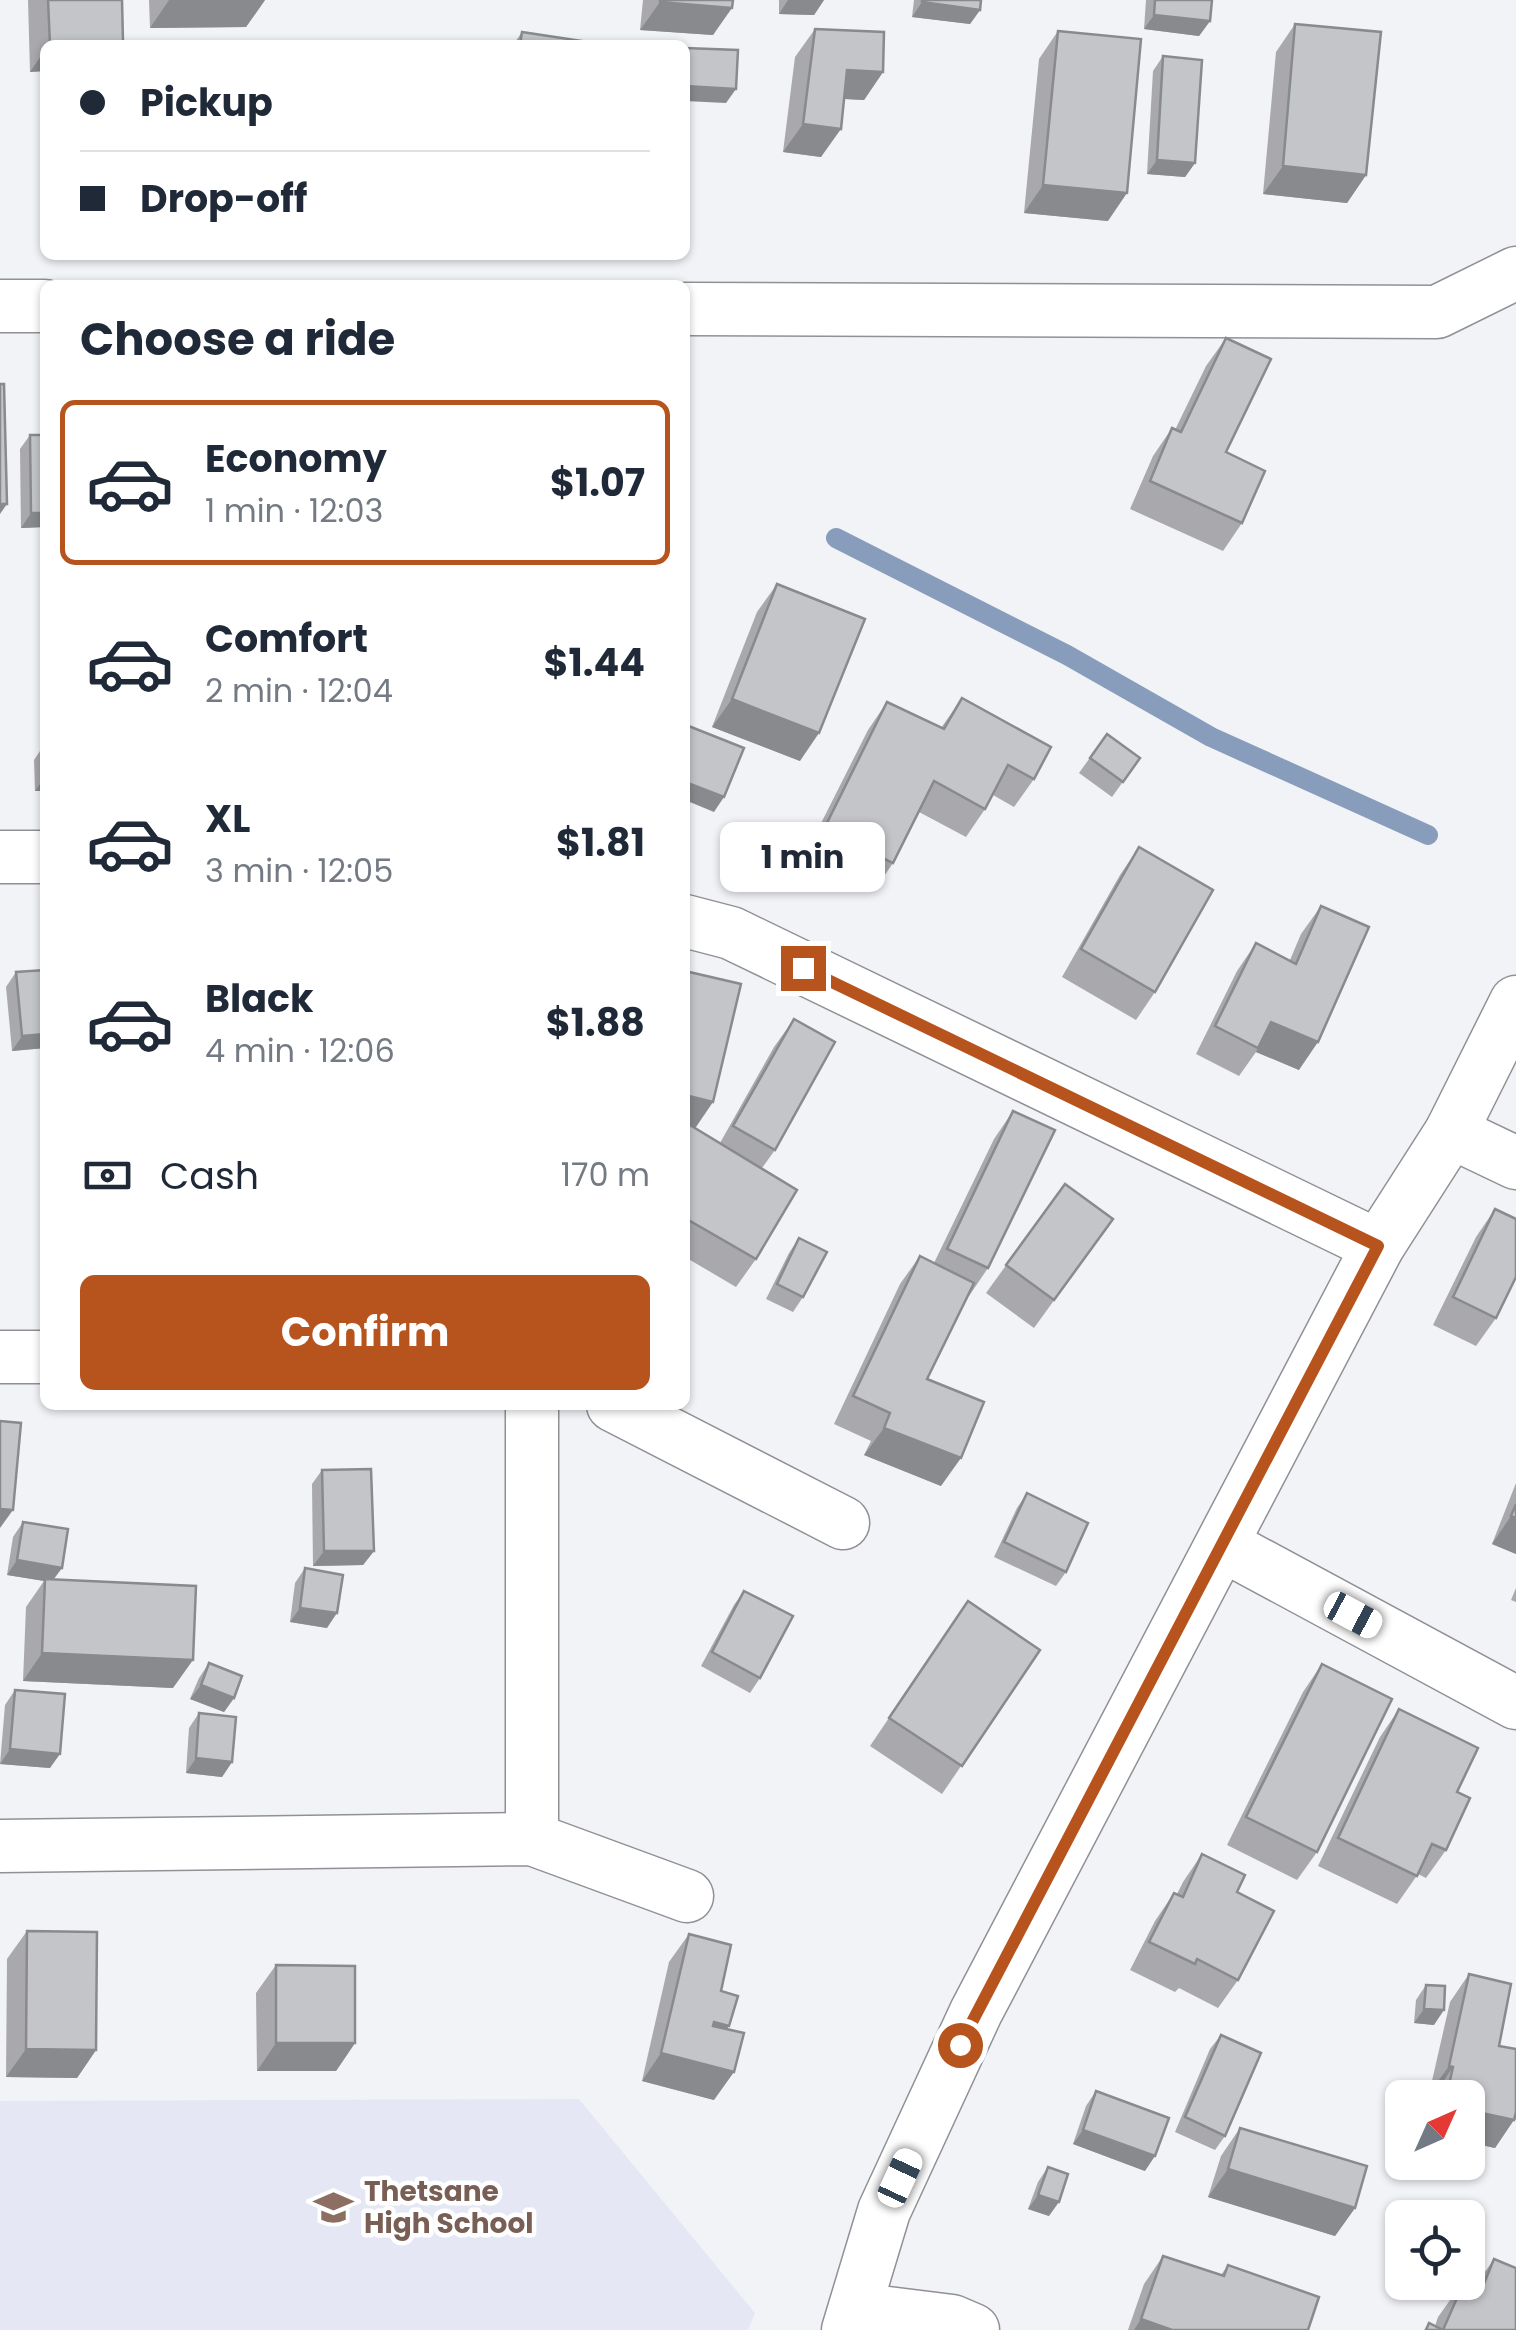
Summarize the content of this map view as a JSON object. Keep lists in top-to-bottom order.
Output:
{
  "places": {
    "school or university": ["Thetsane High School"]
  },
  "north": "top right",
  "page": {
    "banner": ["Pickup", "Drop-off"],
    "heading": "Choose a ride",
    "list": [
      {
        "name": "Economy",
        "note": "1 min · 12:03",
        "value": "$1.07"
      },
      {
        "name": "Comfort",
        "note": "2 min · 12:04",
        "value": "$1.44"
      },
      {
        "name": "XL",
        "note": "3 min · 12:05",
        "value": "$1.81"
      },
      {
        "name": "Black",
        "note": "4 min · 12:06",
        "value": "$1.88"
      }
    ],
    "bubble": "1 min",
    "pay": ["Cash", "170 m"],
    "buttons": "Confirm"
  }
}
